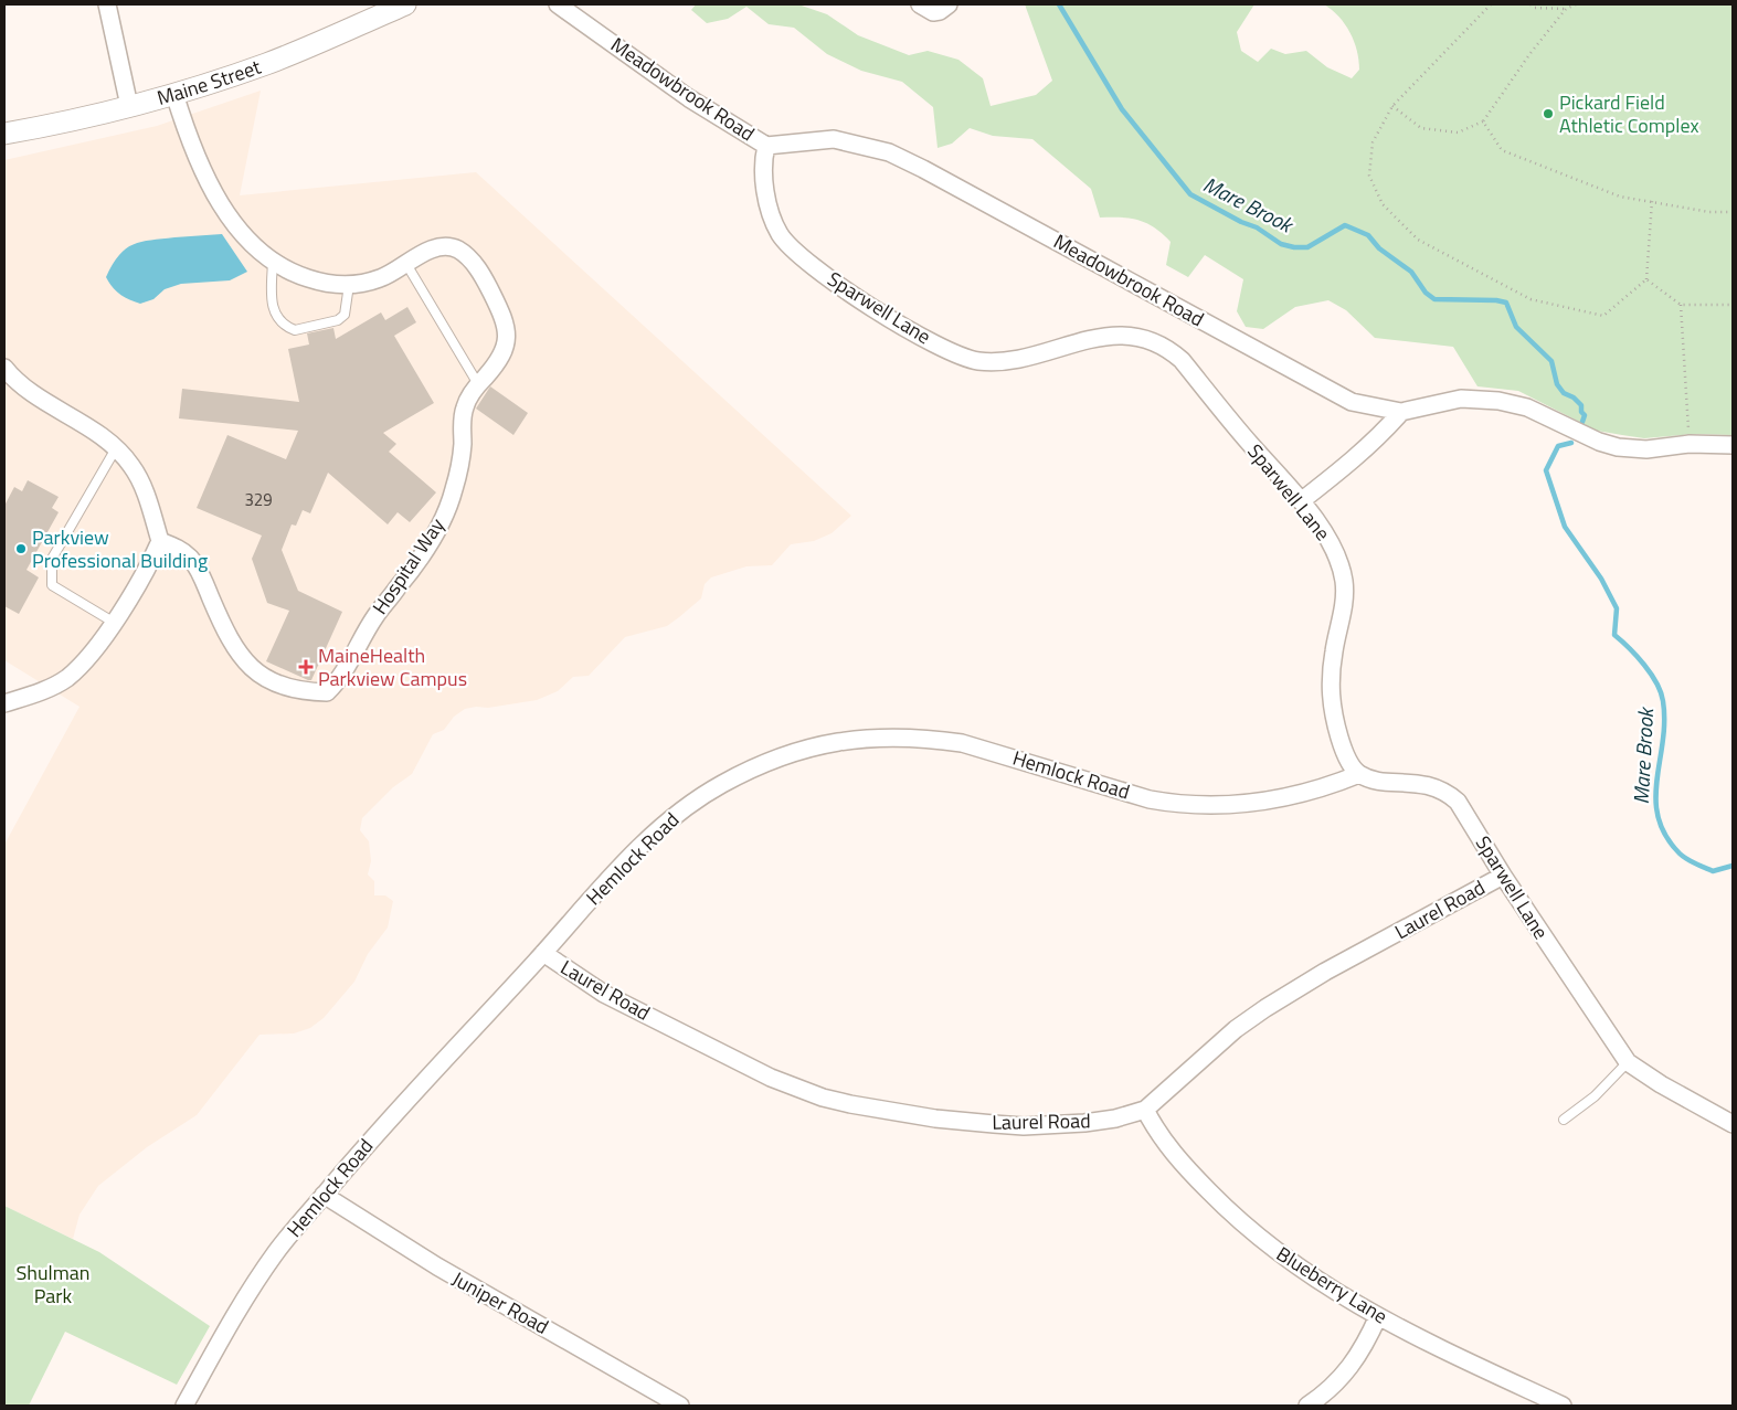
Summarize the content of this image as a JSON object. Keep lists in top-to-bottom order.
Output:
{
  "streets": {
    "street": [
      "Maine Street",
      "Meadowbrook Road",
      "Sparwell Lane",
      "Hospital Way",
      "Hemlock Road",
      "Laurel Road",
      "Blueberry Lane",
      "Juniper Road"
    ]
  },
  "crossings": [
    ["Maine Street", "Hospital Way"],
    ["Meadowbrook Road", "Sparwell Lane"],
    ["Sparwell Lane", "Hemlock Road"],
    ["Sparwell Lane", "Laurel Road"],
    ["Hemlock Road", "Laurel Road"],
    ["Hemlock Road", "Juniper Road"],
    ["Laurel Road", "Blueberry Lane"]
  ],
  "water": ["Mare Brook"],
  "parks": ["Shulman Park"],
  "places": {
    "other": ["Pickard Field Athletic Complex", "Parkview Professional Building"],
    "health": ["MaineHealth Parkview Campus"]
  },
  "house_numbers": ["329"]
}
